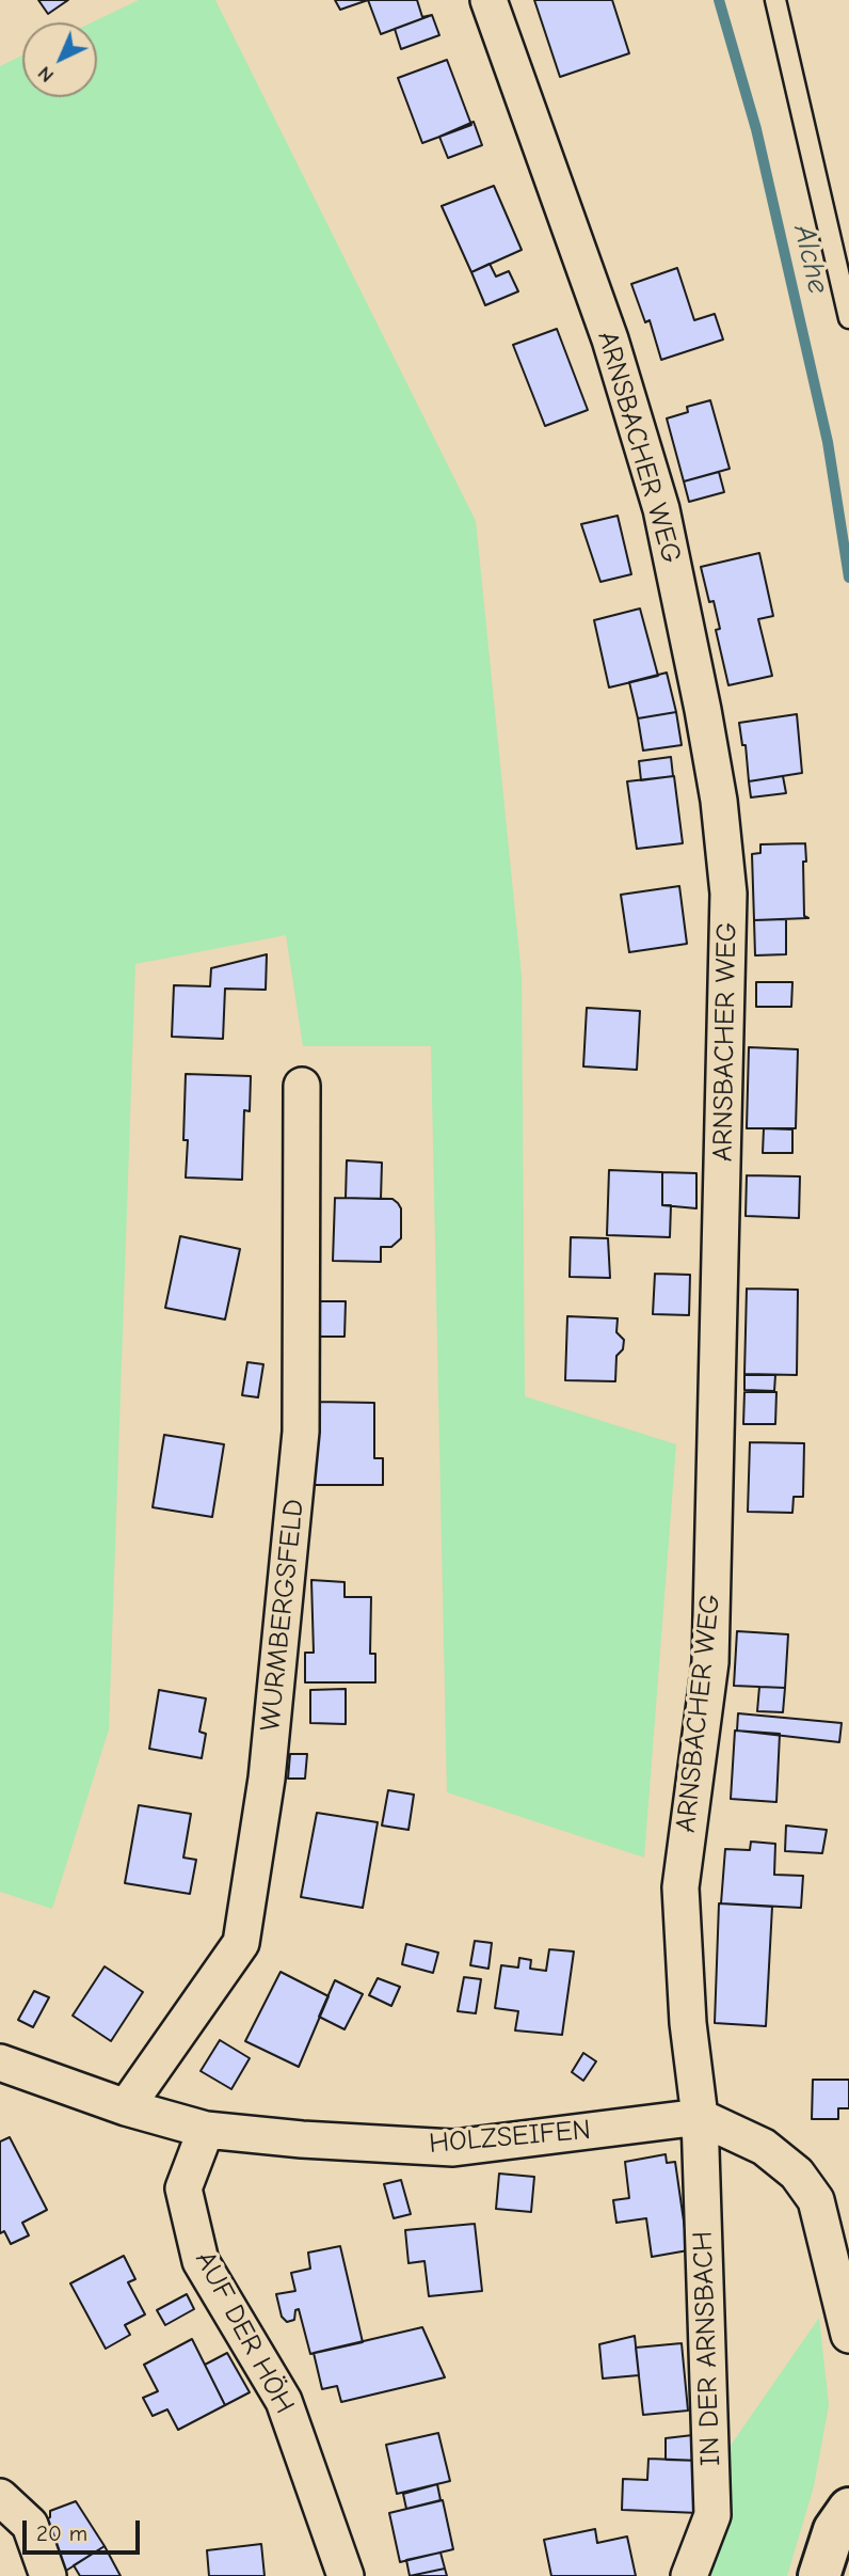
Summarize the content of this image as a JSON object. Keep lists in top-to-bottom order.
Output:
{
  "streets": {
    "street": [
      "ARNSBACHER WEG",
      "WURMBERGSFELD",
      "HOLZSEIFEN",
      "AUF DER HÖH",
      "IN DER ARNSBACH"
    ]
  },
  "crossings": [
    ["ARNSBACHER WEG", "HOLZSEIFEN"],
    ["ARNSBACHER WEG", "IN DER ARNSBACH"],
    ["WURMBERGSFELD", "HOLZSEIFEN"],
    ["HOLZSEIFEN", "AUF DER HÖH"],
    ["HOLZSEIFEN", "IN DER ARNSBACH"]
  ],
  "water": ["Alche"],
  "scale_bar": "20 m",
  "north": "bottom left"
}
